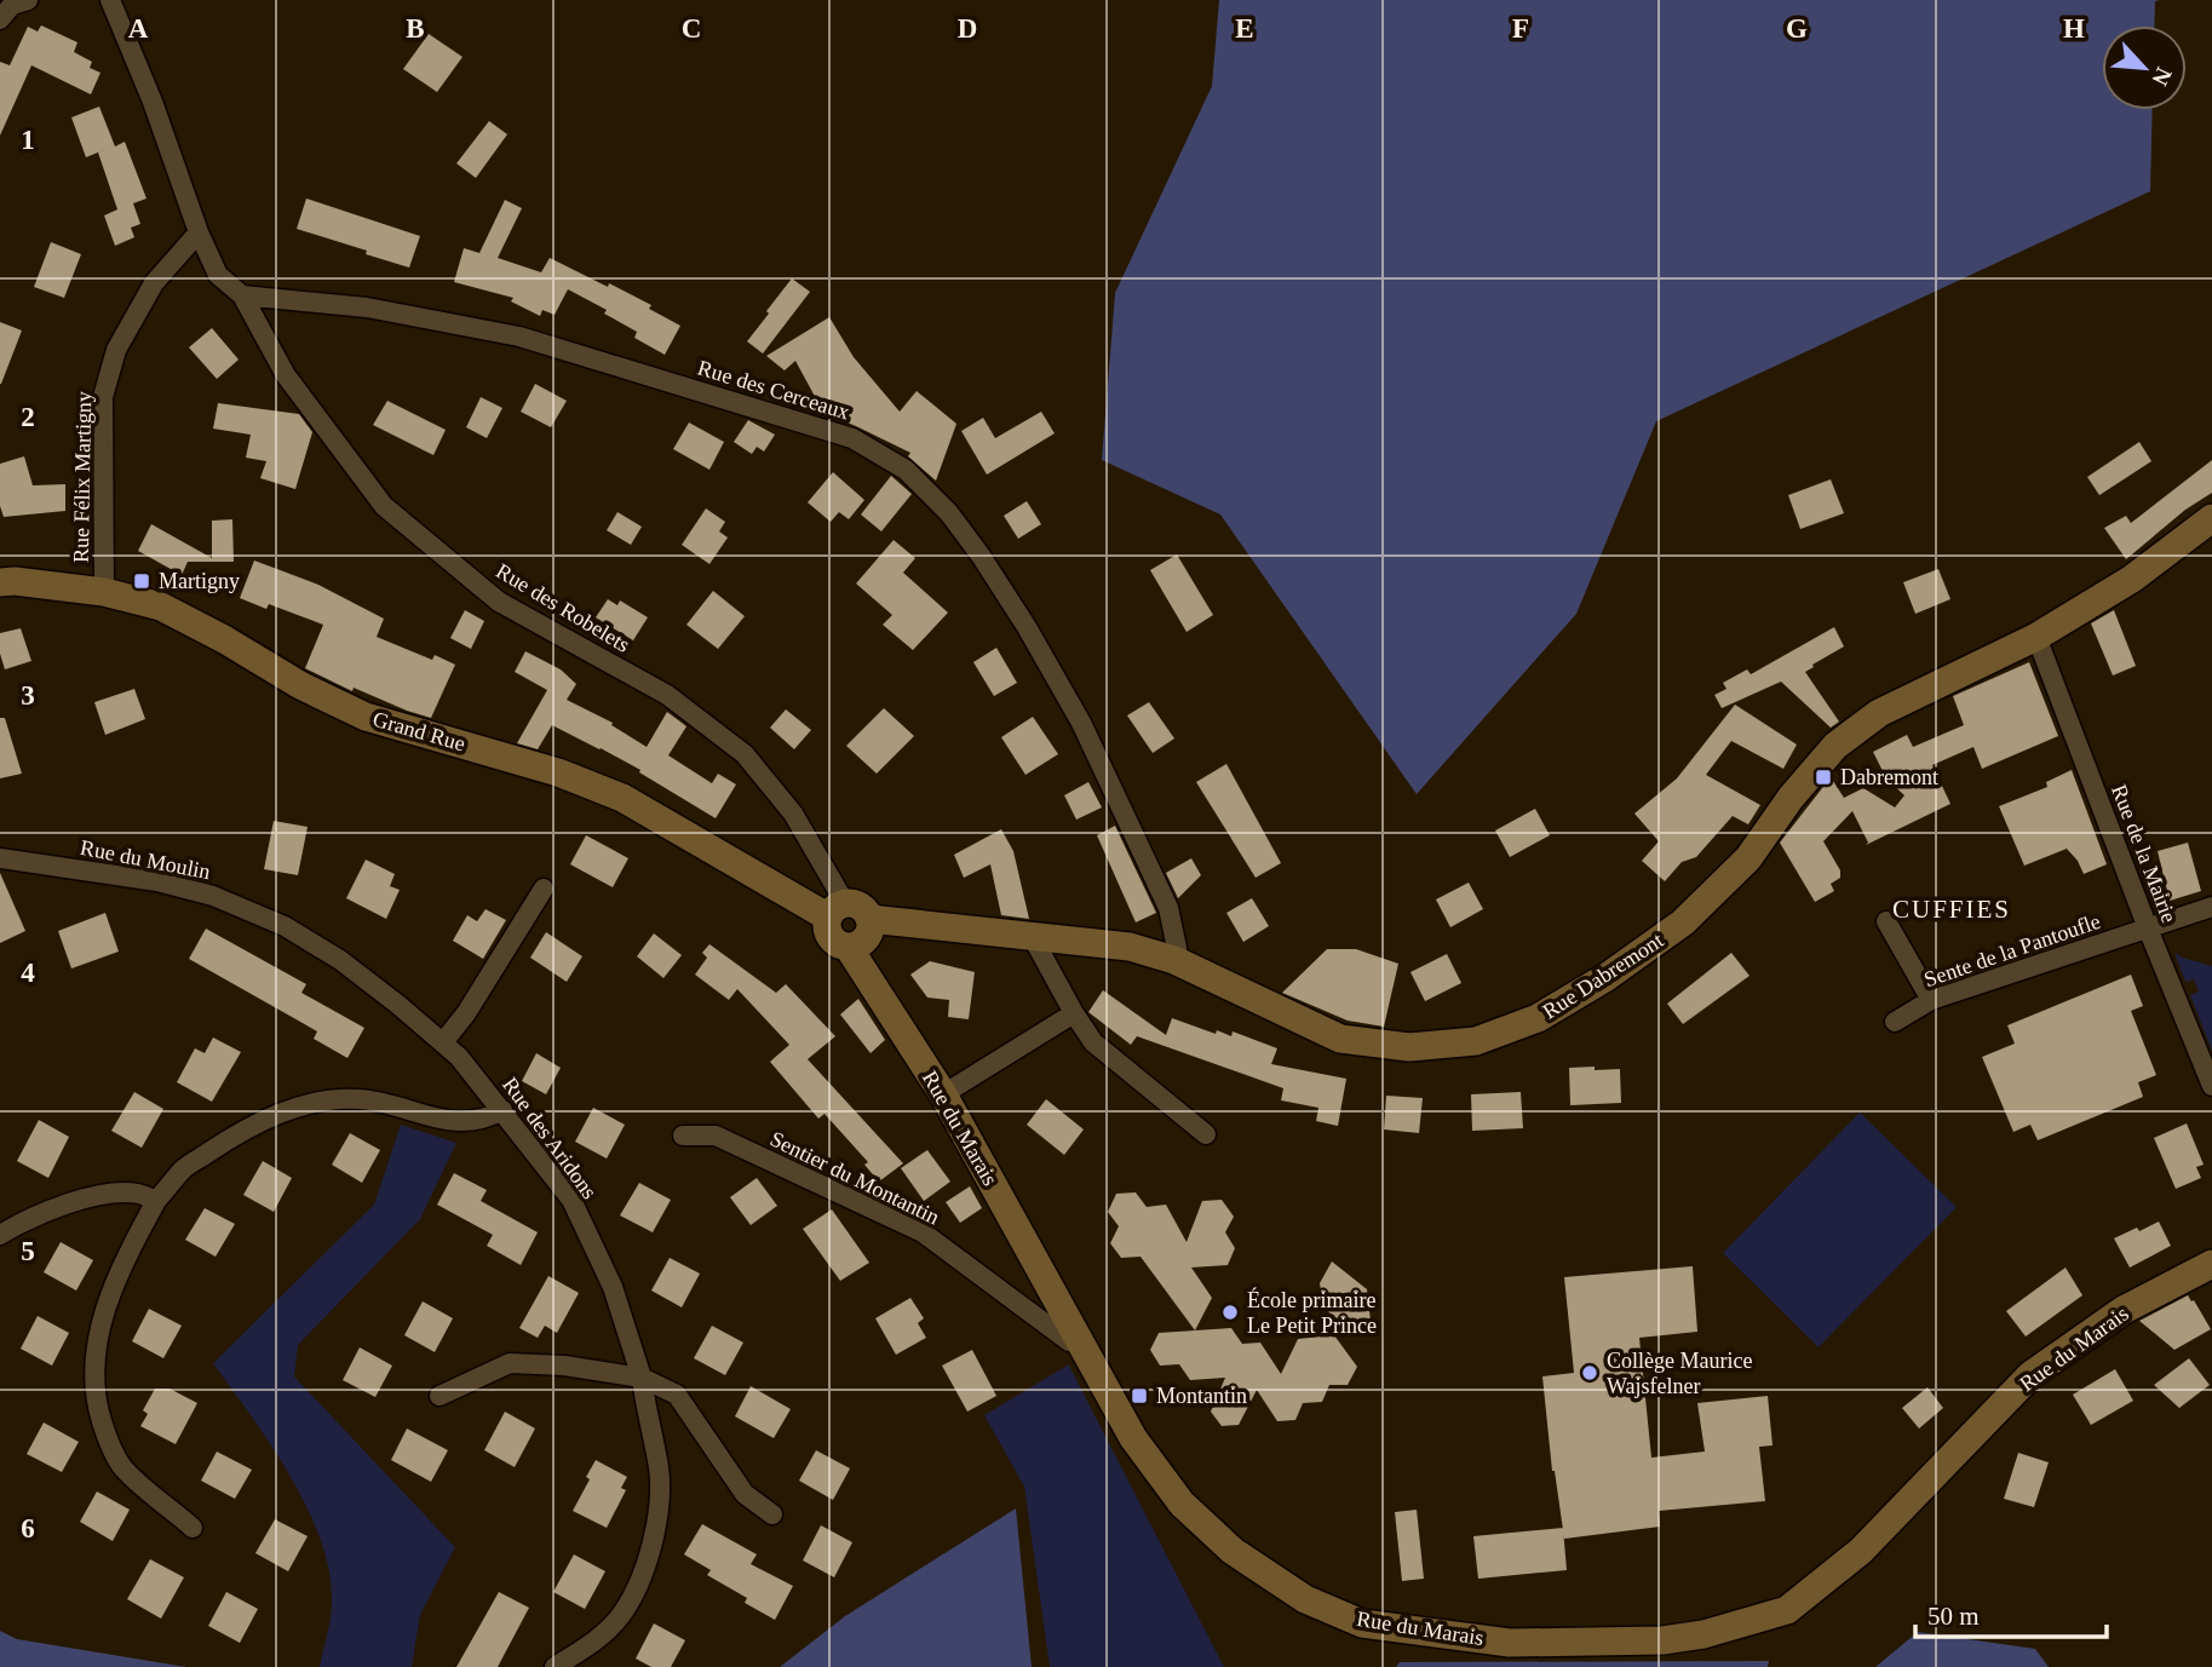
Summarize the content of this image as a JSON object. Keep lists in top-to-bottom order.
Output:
{
  "streets": {
    "street": [
      "Rue des Cerceaux",
      "Rue Félix Martigny",
      "Rue des Robelets",
      "Grand Rue",
      "Rue de la Mairie",
      "Rue du Moulin",
      "Sente de la Pantoufle",
      "Rue Dabremont",
      "Rue du Marais",
      "Rue des Aridons",
      "Sentier du Montantin"
    ]
  },
  "crossings": [
    ["Rue des Cerceaux", "Rue des Robelets"],
    ["Rue des Cerceaux", "Rue Dabremont"],
    ["Rue Félix Martigny", "Grand Rue"],
    ["Rue des Robelets", "Grand Rue"],
    ["Rue des Robelets", "Rue Dabremont"],
    ["Rue des Robelets", "Rue du Marais"],
    ["Grand Rue", "Rue Dabremont"],
    ["Grand Rue", "Rue du Marais"],
    ["Rue de la Mairie", "Sente de la Pantoufle"],
    ["Rue de la Mairie", "Rue Dabremont"],
    ["Rue du Moulin", "Rue des Aridons"],
    ["Rue Dabremont", "Rue du Marais"],
    ["Rue du Marais", "Sentier du Montantin"]
  ],
  "districts": ["CUFFIES"],
  "places": {
    "transit": ["Martigny", "Dabremont", "Montantin"],
    "other": ["École primaire Le Petit Prince", "Collège Maurice Wajsfelner"]
  },
  "scale_bar": "50 m",
  "north": "bottom right",
  "grid": {
    "columns": [
      "A",
      "B",
      "C",
      "D",
      "E",
      "F",
      "G",
      "H"
    ],
    "rows": [
      "1",
      "2",
      "3",
      "4",
      "5",
      "6"
    ]
  }
}
